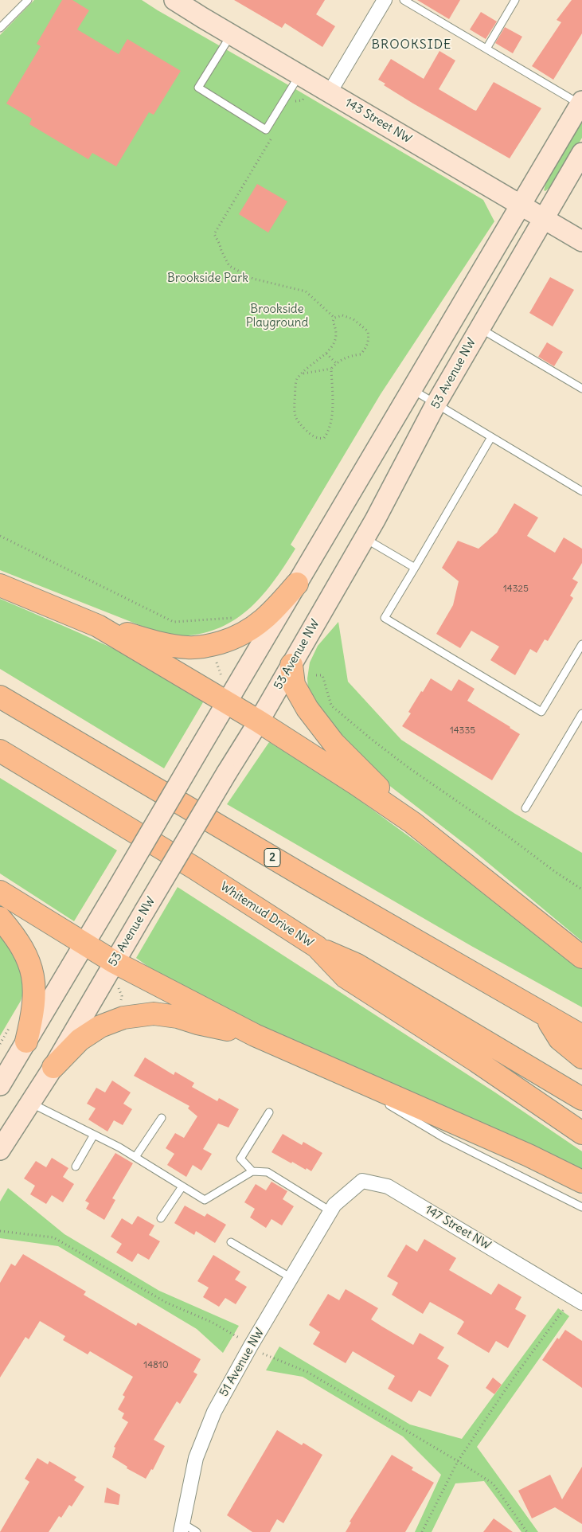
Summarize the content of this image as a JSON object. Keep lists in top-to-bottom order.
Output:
{
  "streets": {
    "highway": ["2", "Whitemud Drive NW"],
    "street": [
      "143 Street NW",
      "53 Avenue NW",
      "147 Street NW",
      "51 Avenue NW"
    ]
  },
  "crossings": [
    ["143 Street NW", "53 Avenue NW"],
    ["147 Street NW", "51 Avenue NW"]
  ],
  "districts": ["BROOKSIDE"],
  "parks": ["Brookside Park", "Brookside Playground"],
  "house_numbers": ["14325", "14335", "14810"]
}
